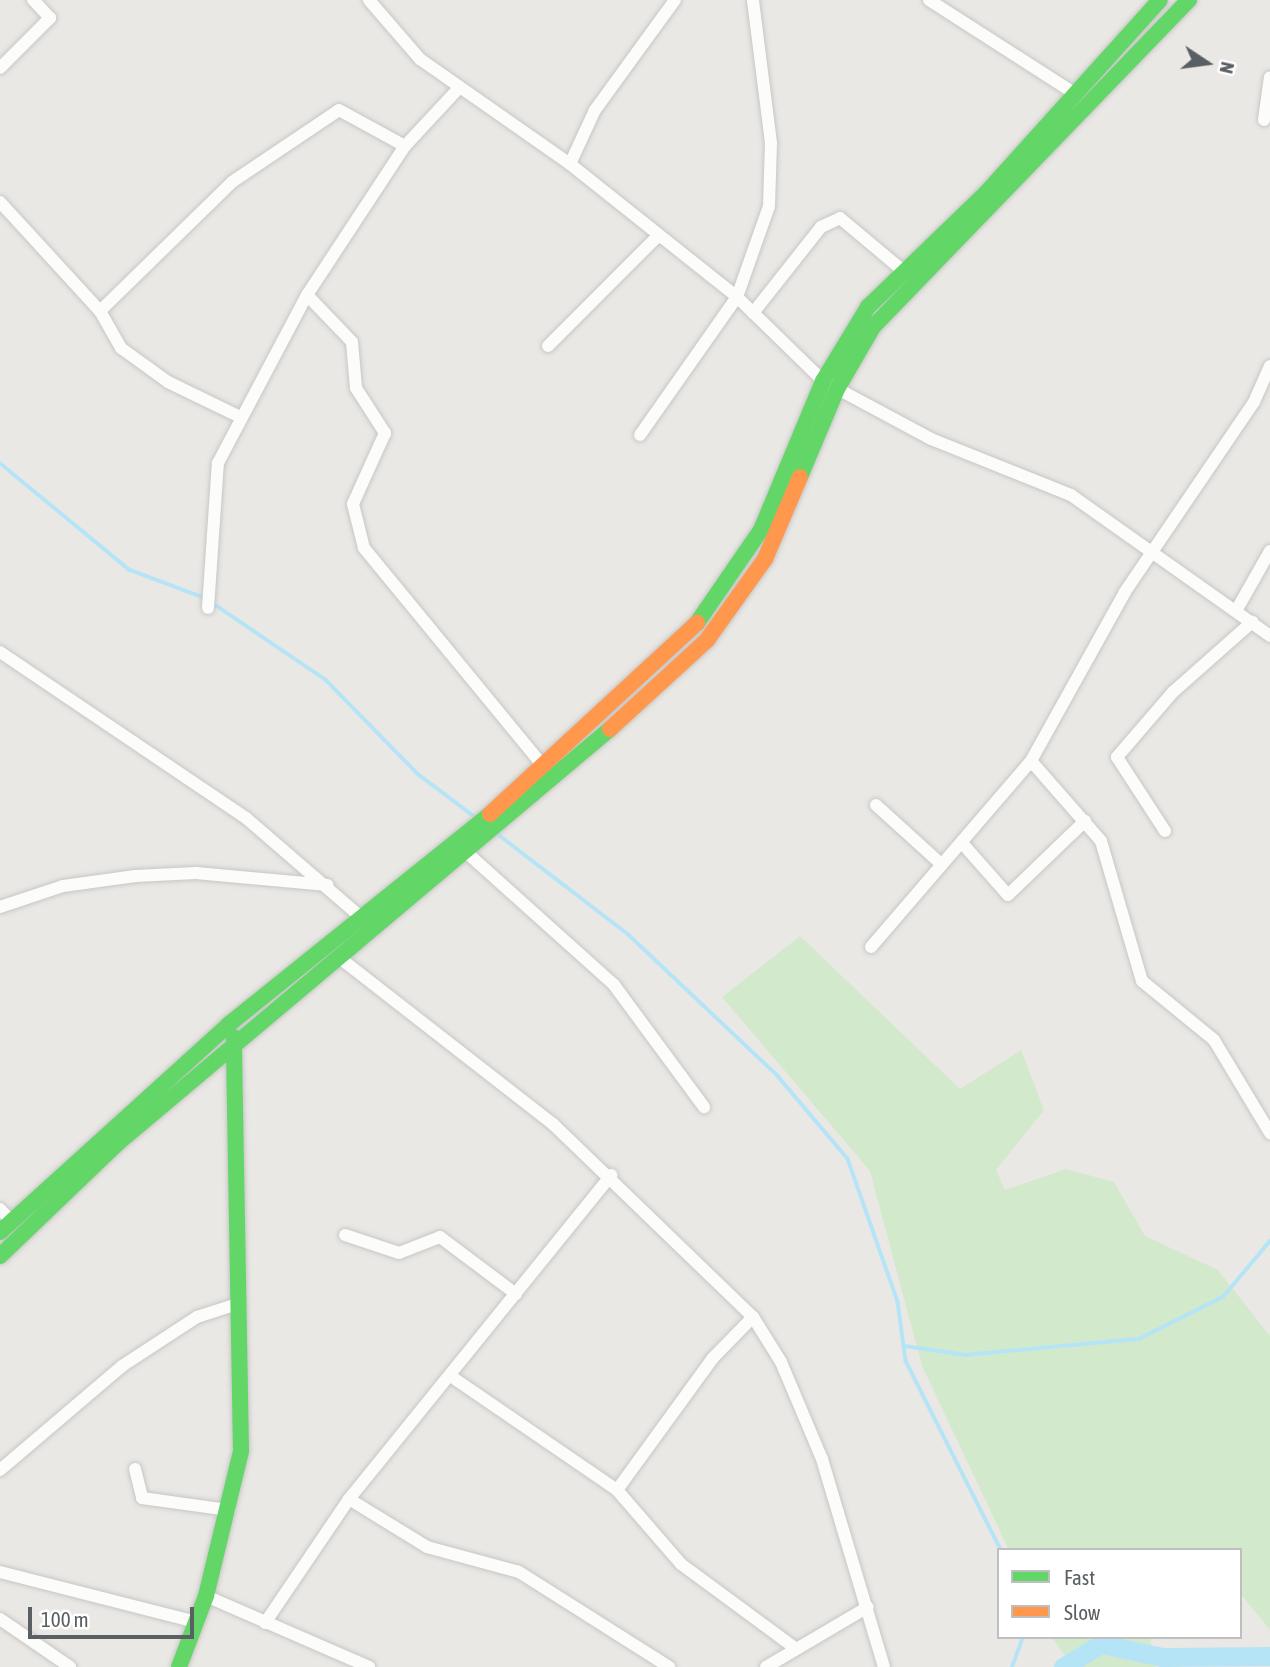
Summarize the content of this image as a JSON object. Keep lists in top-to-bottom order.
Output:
{
  "legend": ["Fast", "Slow"],
  "scale_bar": "100 m",
  "north": "right"
}
